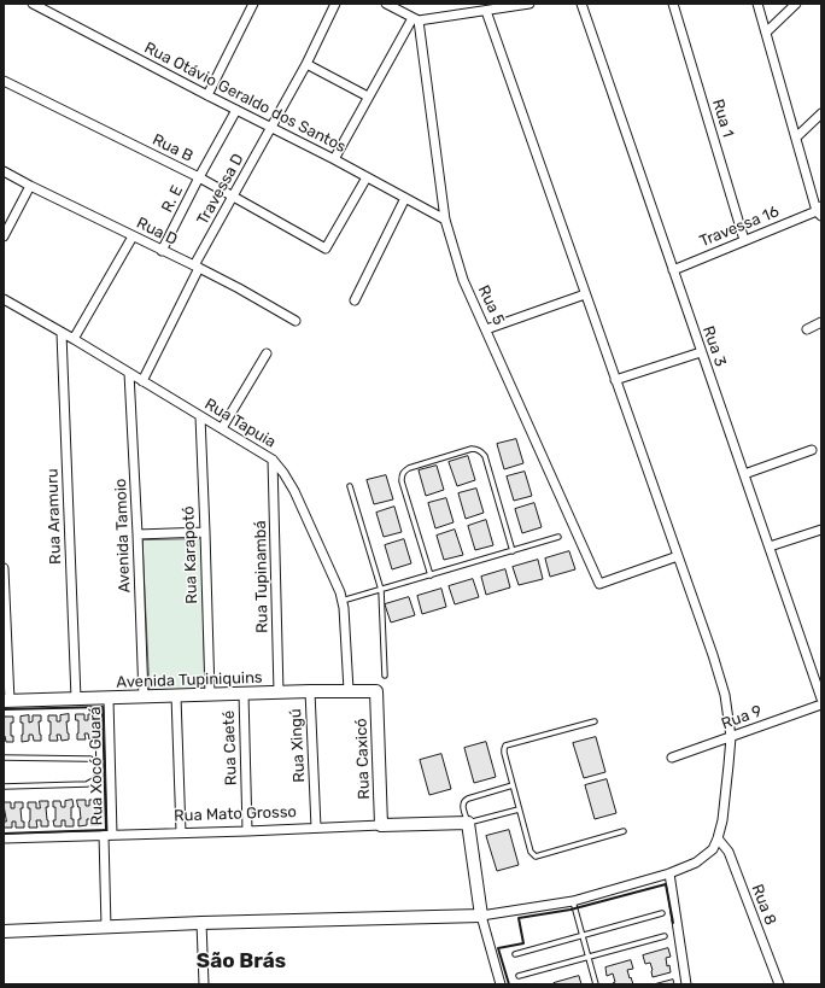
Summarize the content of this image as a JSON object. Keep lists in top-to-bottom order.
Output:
{
  "streets": {
    "street": [
      "Rua Otávio Geraldo dos Santos",
      "Rua 1",
      "Rua B",
      "Travessa D",
      "R. E",
      "Travessa 16",
      "Rua D",
      "Rua 5",
      "Rua 3",
      "Rua Tapuia",
      "Rua Aramuru",
      "Avenida Tamoio",
      "Rua Karapotó",
      "Rua Tupinambá",
      "Avenida Tupiniquins",
      "Rua 9",
      "Rua Xingú",
      "Rua Caeté",
      "Rua Caxicó",
      "Rua Xocó-Guará",
      "Rua Mato Grosso",
      "Rua 8"
    ]
  },
  "crossings": [
    ["Rua Otávio Geraldo dos Santos", "Rua B"],
    ["Rua Otávio Geraldo dos Santos", "Travessa D"],
    ["Rua Otávio Geraldo dos Santos", "R. E"],
    ["Rua Otávio Geraldo dos Santos", "Rua 5"],
    ["Rua 1", "Travessa 16"],
    ["Rua B", "Travessa D"],
    ["Rua B", "R. E"],
    ["Travessa D", "Rua D"],
    ["Travessa D", "Rua Tapuia"],
    ["R. E", "Rua D"],
    ["Travessa 16", "Rua 3"],
    ["Rua Tapuia", "Rua Aramuru"],
    ["Rua Tapuia", "Avenida Tamoio"],
    ["Rua Tapuia", "Rua Karapotó"],
    ["Rua Tapuia", "Rua Tupinambá"],
    ["Rua Tapuia", "Avenida Tupiniquins"],
    ["Rua Aramuru", "Avenida Tupiniquins"],
    ["Avenida Tamoio", "Avenida Tupiniquins"],
    ["Rua Karapotó", "Avenida Tupiniquins"],
    ["Rua Tupinambá", "Avenida Tupiniquins"],
    ["Avenida Tupiniquins", "Rua Xingú"],
    ["Avenida Tupiniquins", "Rua Caeté"],
    ["Avenida Tupiniquins", "Rua Caxicó"],
    ["Avenida Tupiniquins", "Rua Xocó-Guará"],
    ["Rua Xingú", "Rua Mato Grosso"],
    ["Rua Caeté", "Rua Mato Grosso"],
    ["Rua Caxicó", "Rua Mato Grosso"],
    ["Rua Xocó-Guará", "Rua Mato Grosso"]
  ],
  "districts": ["São Brás"]
}
